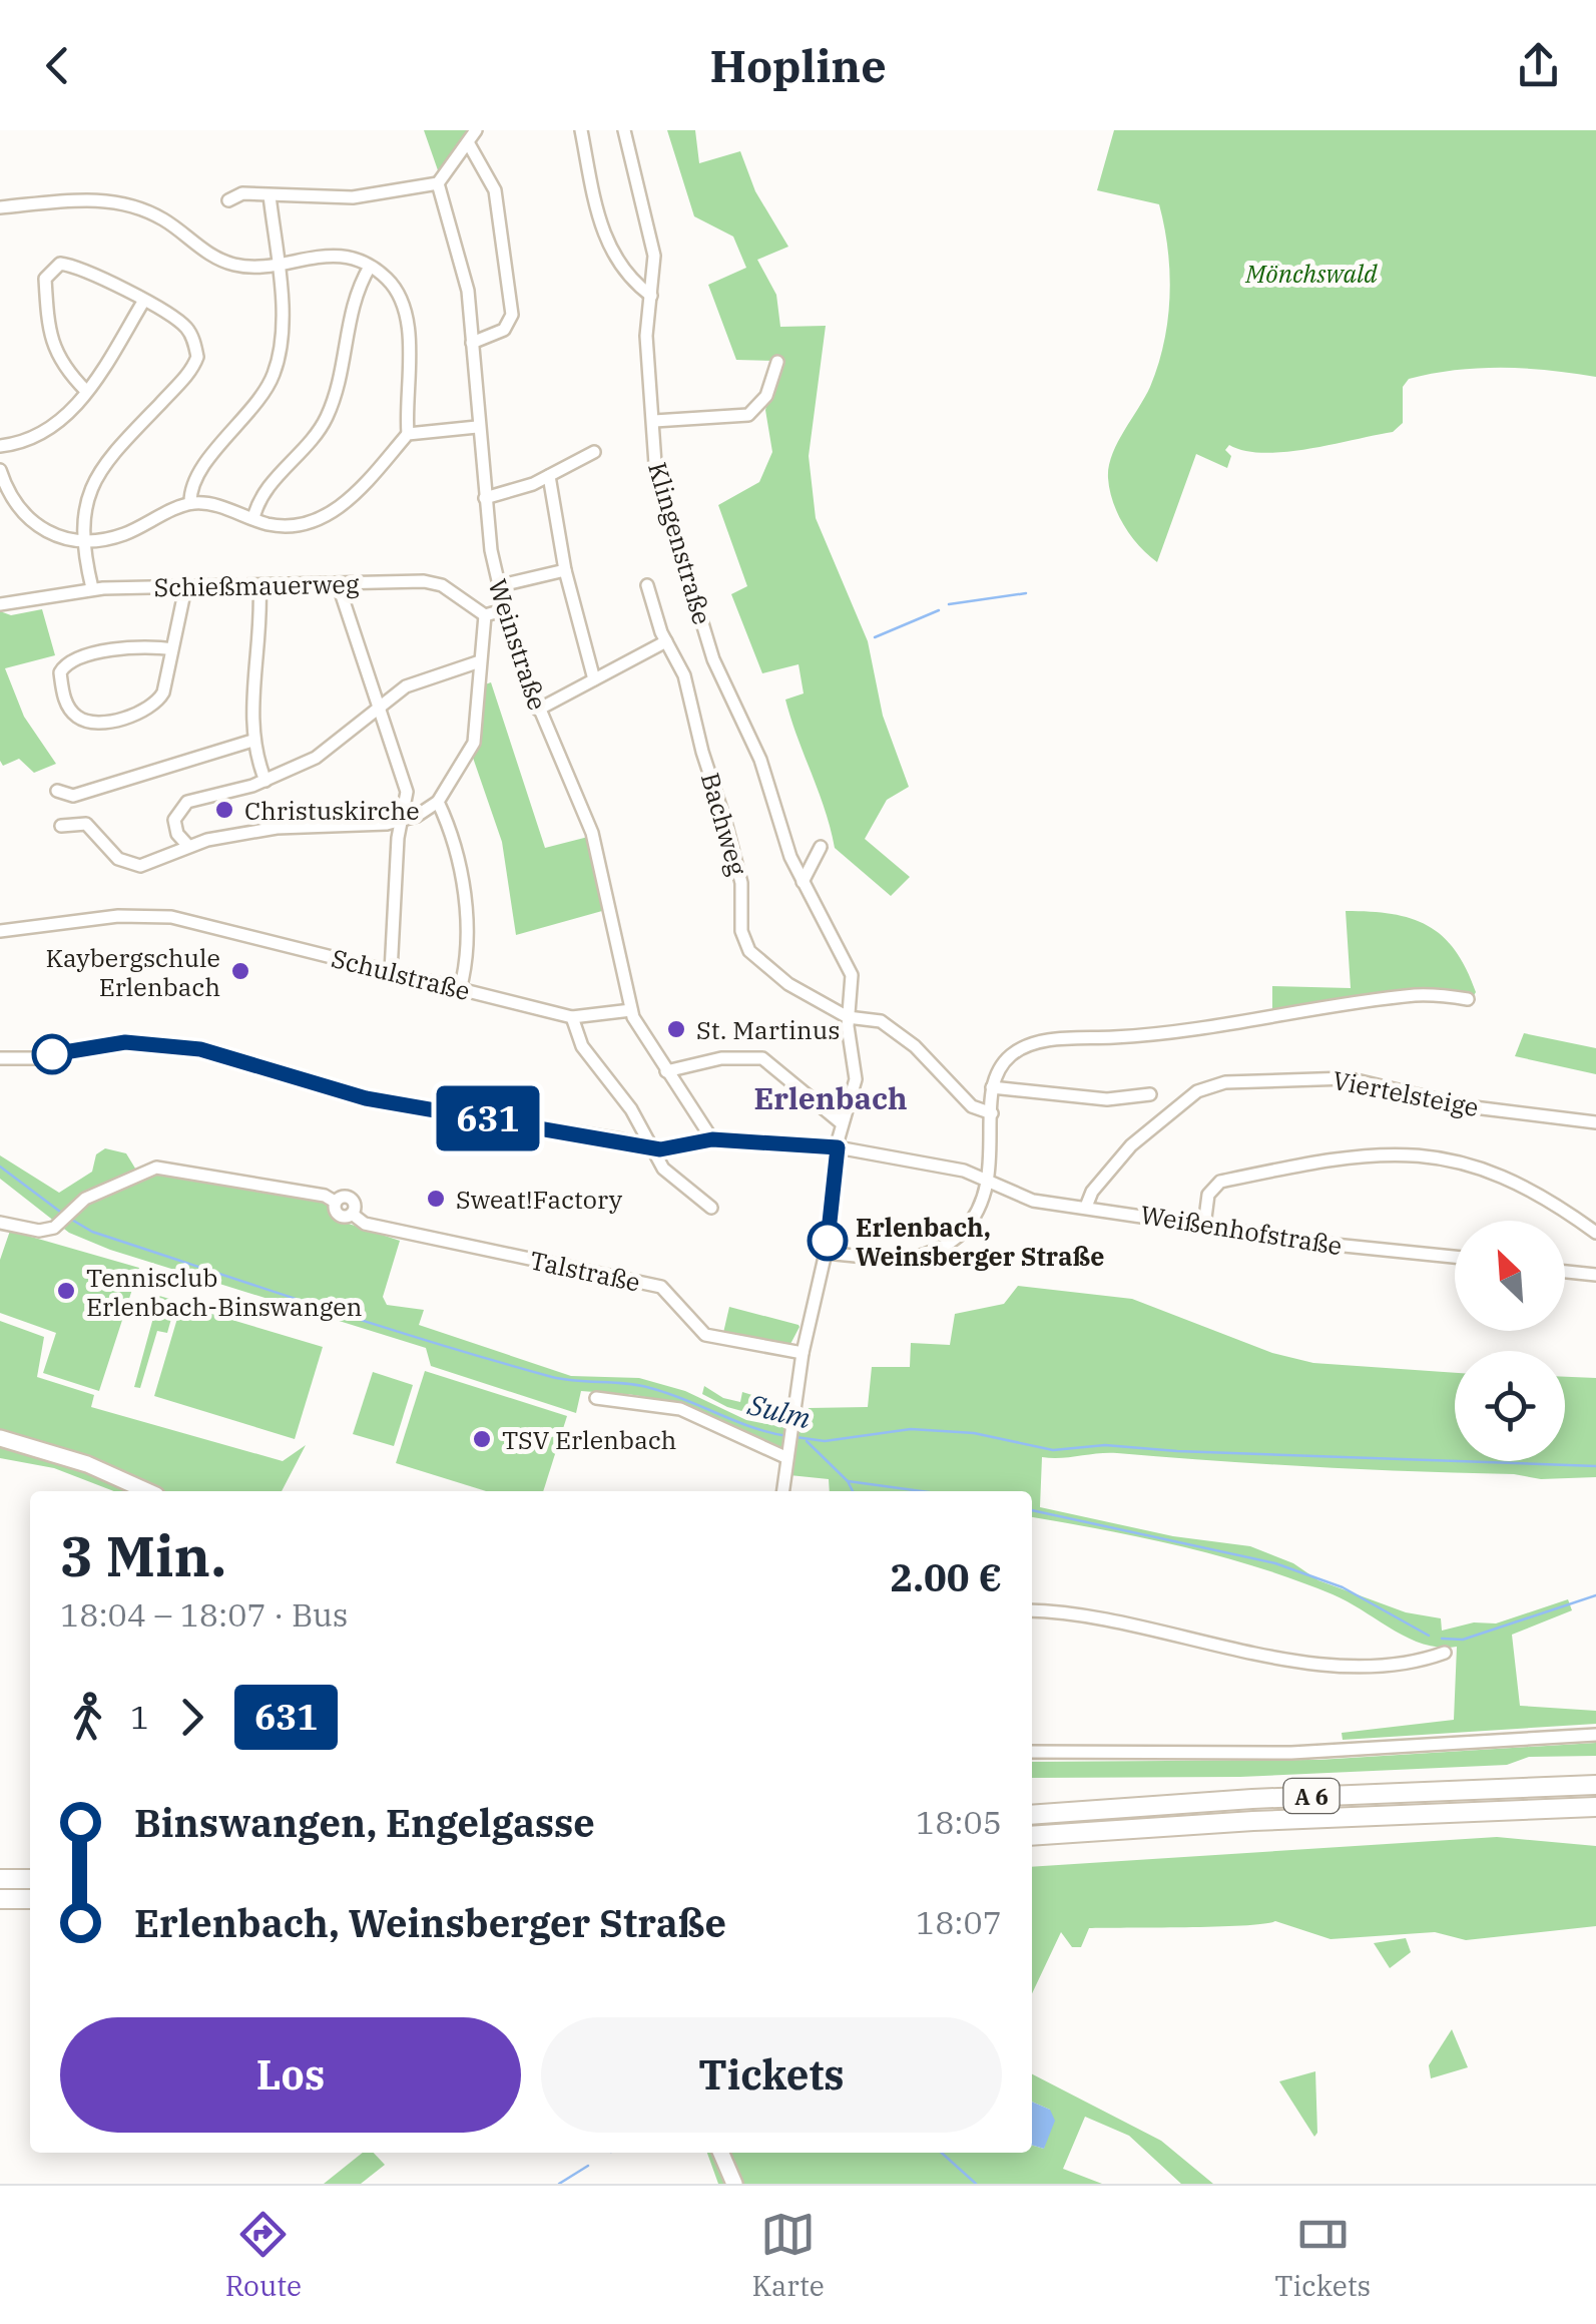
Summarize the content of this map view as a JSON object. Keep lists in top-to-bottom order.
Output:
{
  "streets": {
    "highway": ["A 6"],
    "street": [
      "Klingenstraße",
      "Schießmauerweg",
      "Weinstraße",
      "Bachweg",
      "Schulstraße",
      "Viertelsteige",
      "Weißenhofstraße",
      "Talstraße"
    ]
  },
  "crossings": [
    ["Klingenstraße", "Bachweg"],
    ["Klingenstraße", "Weißenhofstraße"],
    ["Klingenstraße", "Talstraße"],
    ["Weinstraße", "Schulstraße"],
    ["Weinstraße", "Weißenhofstraße"],
    ["Viertelsteige", "Weißenhofstraße"]
  ],
  "districts": ["Erlenbach"],
  "water": ["Sulm"],
  "parks": ["Mönchswald"],
  "places": [
    "Christuskirche",
    "Kaybergschule Erlenbach",
    "St. Martinus",
    "Sweat!Factory",
    "Erlenbach, Weinsberger Straße",
    "Tennisclub Erlenbach-Binswangen",
    "TSV Erlenbach"
  ],
  "lines": ["bus line 631"],
  "north": "top left",
  "page": {
    "header": "Hopline",
    "on_map": "631",
    "heading": ["3 Min.", "18:04 – 18:07 · Bus", "2.00 €"],
    "legs": ["1", "631"],
    "list": [
      {
        "name": "Binswangen, Engelgasse",
        "value": "18:05"
      },
      {
        "name": "Erlenbach, Weinsberger Straße",
        "value": "18:07"
      }
    ],
    "buttons": ["Los", "Tickets"],
    "tabs": ["Route", "Karte", "Tickets"]
  }
}
